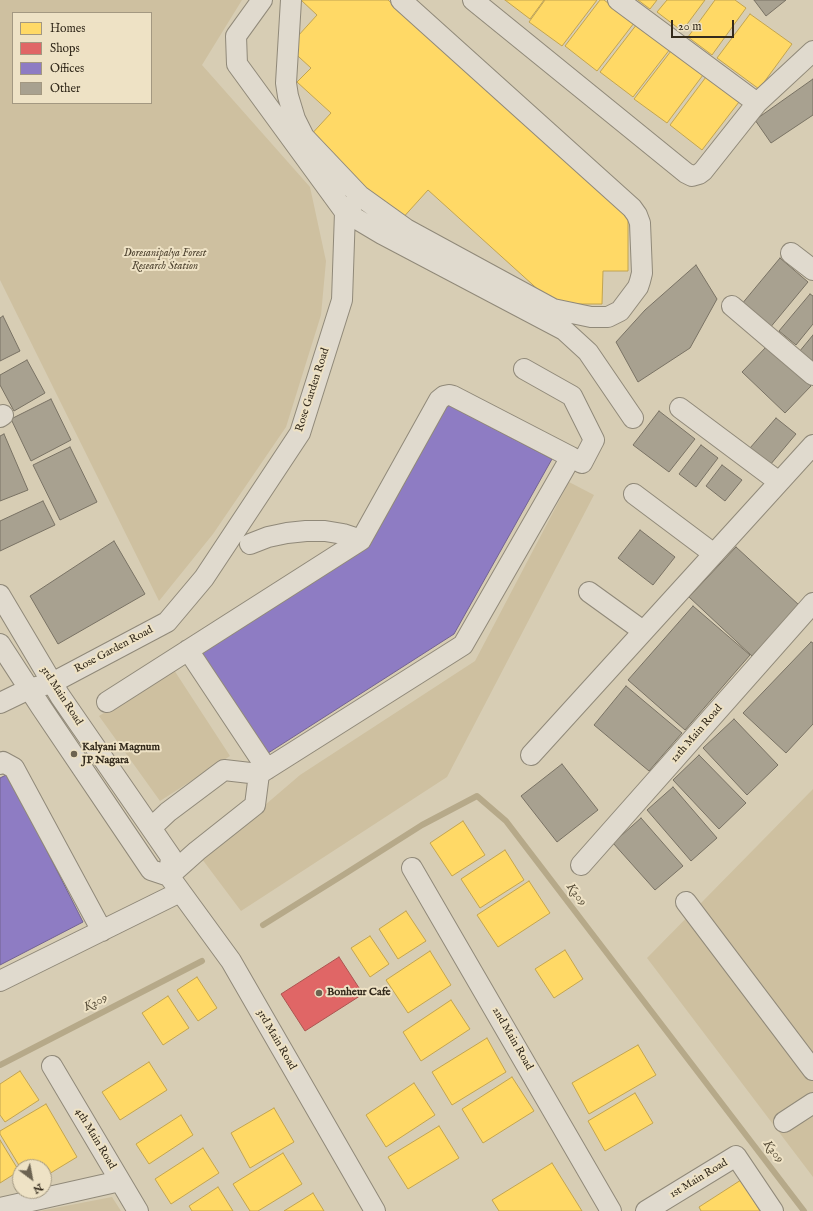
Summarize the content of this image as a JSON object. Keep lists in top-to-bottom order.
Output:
{
  "streets": {
    "street": [
      "Rose Garden Road",
      "3rd Main Road",
      "12th Main Road",
      "2nd Main Road",
      "4th Main Road",
      "1st Main Road"
    ]
  },
  "crossings": [
    ["Rose Garden Road", "3rd Main Road"]
  ],
  "water": ["K209"],
  "parks": ["Doresanipalya Forest Research Station"],
  "places": ["Kalyani Magnum JP Nagara", "Bonheur Cafe"],
  "legend": [
    "Homes",
    "Shops",
    "Offices",
    "Other"
  ],
  "scale_bar": "20 m",
  "north": "bottom right"
}
